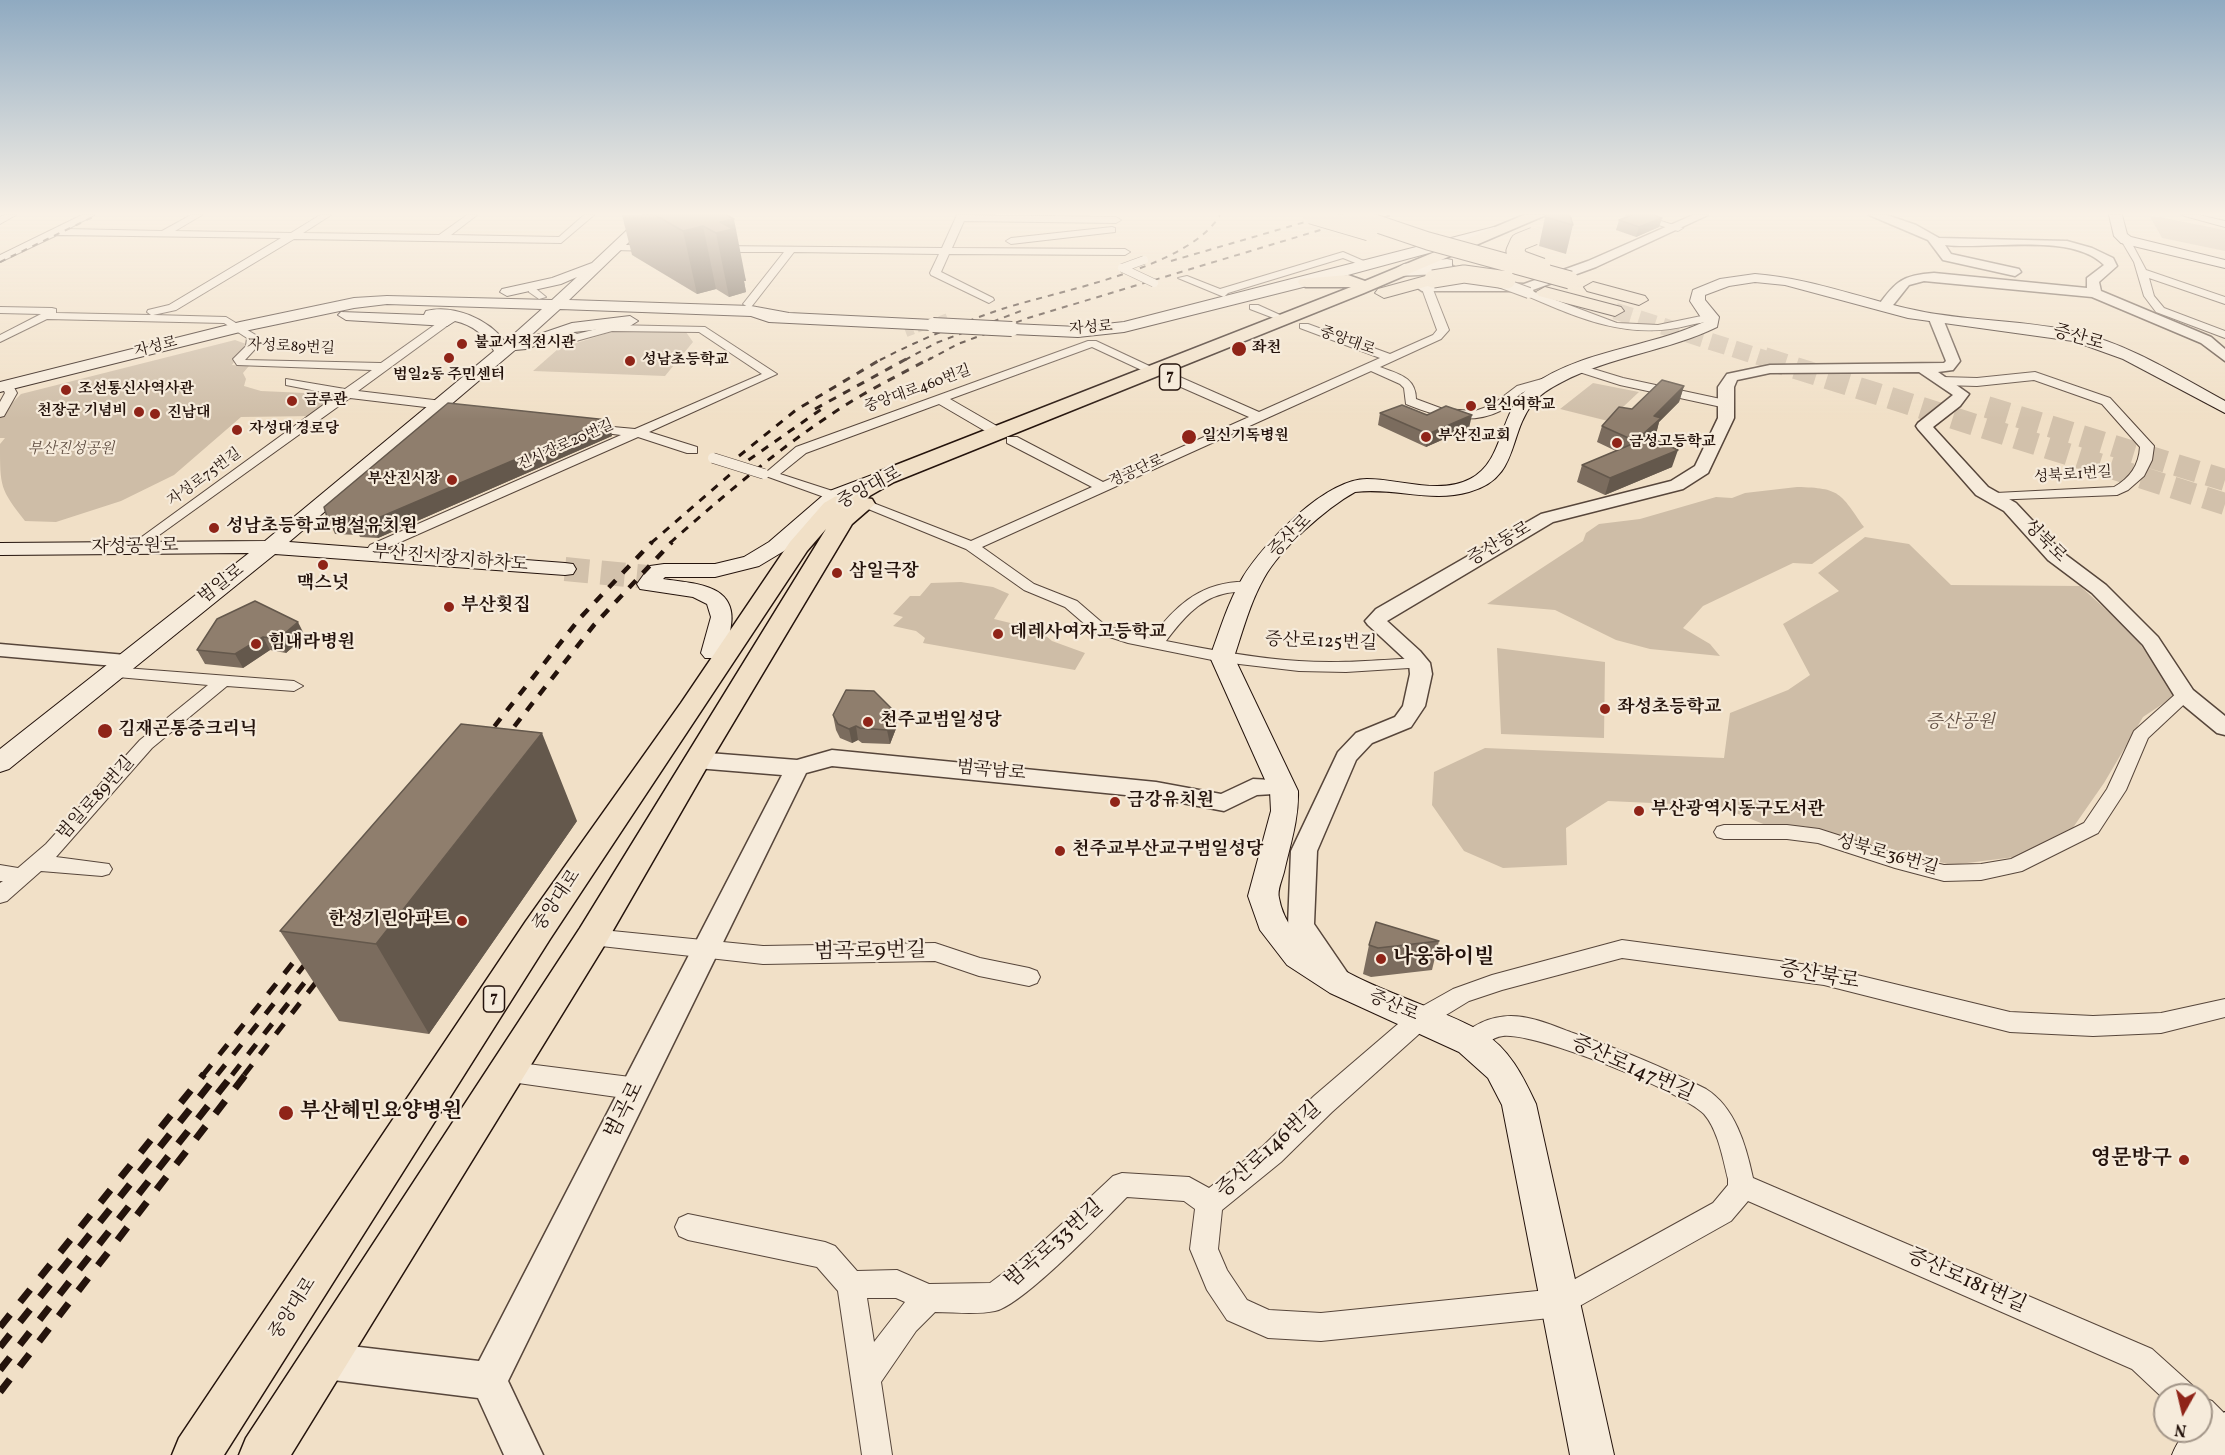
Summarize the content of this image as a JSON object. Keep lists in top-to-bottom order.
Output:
{
  "streets": {
    "main road": [
      "자성로",
      "증산로",
      "중앙대로",
      "7",
      "자성공원로",
      "부산진시장지하차도",
      "범일로"
    ],
    "street": [
      "자성로89번길",
      "중앙대로460번길",
      "진시장로20번길",
      "정공단로",
      "성북로1번길",
      "자성로75번길",
      "성북로",
      "증산동로",
      "증산로125번길",
      "범곡남로",
      "범일로89번길",
      "성북로36번길",
      "범곡로9번길",
      "증산북로",
      "증산로147번길",
      "범곡로",
      "증산로146번길",
      "범곡로33번길",
      "증산로181번길"
    ]
  },
  "crossings": [
    ["자성로", "자성로89번길"],
    ["자성로", "범일로"],
    ["증산로", "증산동로"],
    ["증산로", "증산로125번길"],
    ["증산로", "범곡남로"],
    ["증산로", "증산북로"],
    ["증산로", "증산로147번길"],
    ["증산로", "증산로146번길"],
    ["중앙대로", "중앙대로460번길"],
    ["중앙대로", "정공단로"],
    ["중앙대로", "범곡남로"],
    ["중앙대로", "범곡로9번길"],
    ["자성로89번길", "자성로75번길"],
    ["정공단로", "증산로125번길"],
    ["성북로1번길", "성북로"],
    ["자성로75번길", "자성공원로"],
    ["성북로", "증산동로"],
    ["성북로", "성북로36번길"],
    ["증산동로", "증산로125번길"],
    ["자성공원로", "부산진시장지하차도"],
    ["자성공원로", "범일로"],
    ["범곡남로", "범곡로"],
    ["범곡로9번길", "범곡로"],
    ["증산북로", "증산로146번길"],
    ["증산로147번길", "증산로181번길"],
    ["증산로146번길", "범곡로33번길"]
  ],
  "parks": ["부산진성공원", "증산공원"],
  "places": [
    "불교서적전시관",
    "좌천",
    "범일2동 주민센터",
    "성남초등학교",
    "조선통신사역사관",
    "금루관",
    "일신여학교",
    "천장군 기념비",
    "진남대",
    "자성대 경로당",
    "일신기독병원",
    "부산진교회",
    "금성고등학교",
    "부산진시장",
    "성남초등학교병설유치원",
    "맥스넛",
    "삼일극장",
    "부산횟집",
    "데레사여자고등학교",
    "힘내라병원",
    "좌성초등학교",
    "천주교범일성당",
    "김재곤통증크리닉",
    "금강유치원",
    "부산광역시동구도서관",
    "천주교부산교구범일성당",
    "한성기린아파트",
    "나웅하이빌",
    "부산혜민요양병원",
    "영문방구"
  ],
  "north": "bottom"
}
